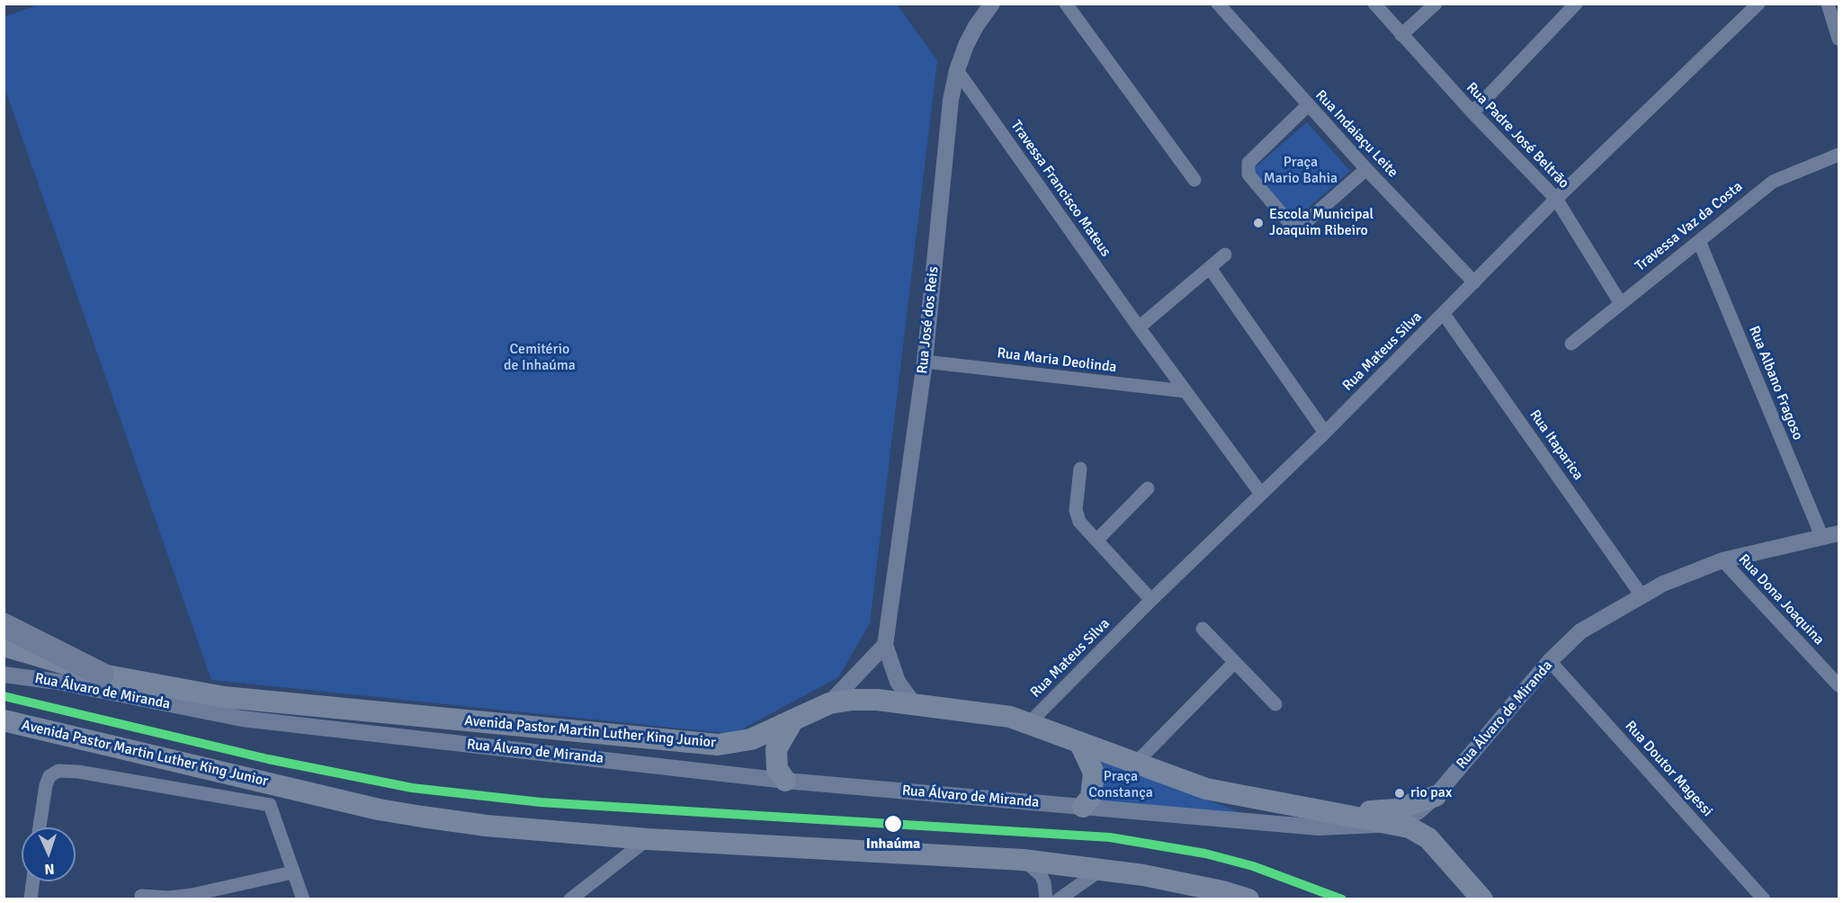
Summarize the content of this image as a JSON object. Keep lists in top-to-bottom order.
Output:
{
  "streets": {
    "main road": ["Avenida Pastor Martin Luther King Junior"],
    "street": [
      "Rua Indaiaçu Leite",
      "Rua Padre José Beltrão",
      "Travessa Francisco Mateus",
      "Travessa Vaz da Costa",
      "Rua José dos Reis",
      "Rua Mateus Silva",
      "Rua Maria Deolinda",
      "Rua Albano Fragoso",
      "Rua Itaparica",
      "Rua Dona Joaquina",
      "Rua Álvaro de Miranda",
      "Rua Doutor Magessi"
    ]
  },
  "crossings": [
    ["Rua Indaiaçu Leite", "Rua Mateus Silva"],
    ["Rua Padre José Beltrão", "Travessa Vaz da Costa"],
    ["Rua Padre José Beltrão", "Rua Mateus Silva"],
    ["Travessa Francisco Mateus", "Rua José dos Reis"],
    ["Travessa Francisco Mateus", "Rua Mateus Silva"],
    ["Travessa Francisco Mateus", "Rua Maria Deolinda"],
    ["Travessa Vaz da Costa", "Rua Albano Fragoso"],
    ["Rua José dos Reis", "Rua Maria Deolinda"],
    ["Rua José dos Reis", "Avenida Pastor Martin Luther King Junior"],
    ["Rua Mateus Silva", "Rua Itaparica"],
    ["Rua Mateus Silva", "Avenida Pastor Martin Luther King Junior"],
    ["Rua Albano Fragoso", "Rua Álvaro de Miranda"],
    ["Rua Itaparica", "Rua Álvaro de Miranda"],
    ["Rua Dona Joaquina", "Rua Álvaro de Miranda"],
    ["Rua Álvaro de Miranda", "Avenida Pastor Martin Luther King Junior"],
    ["Rua Álvaro de Miranda", "Rua Doutor Magessi"]
  ],
  "parks": ["Praça Mario Bahia", "Cemitério de Inhaúma", "Praça Constança"],
  "places": ["Escola Municipal Joaquim Ribeiro", "rio pax", "Inhaúma"],
  "north": "bottom"
}
